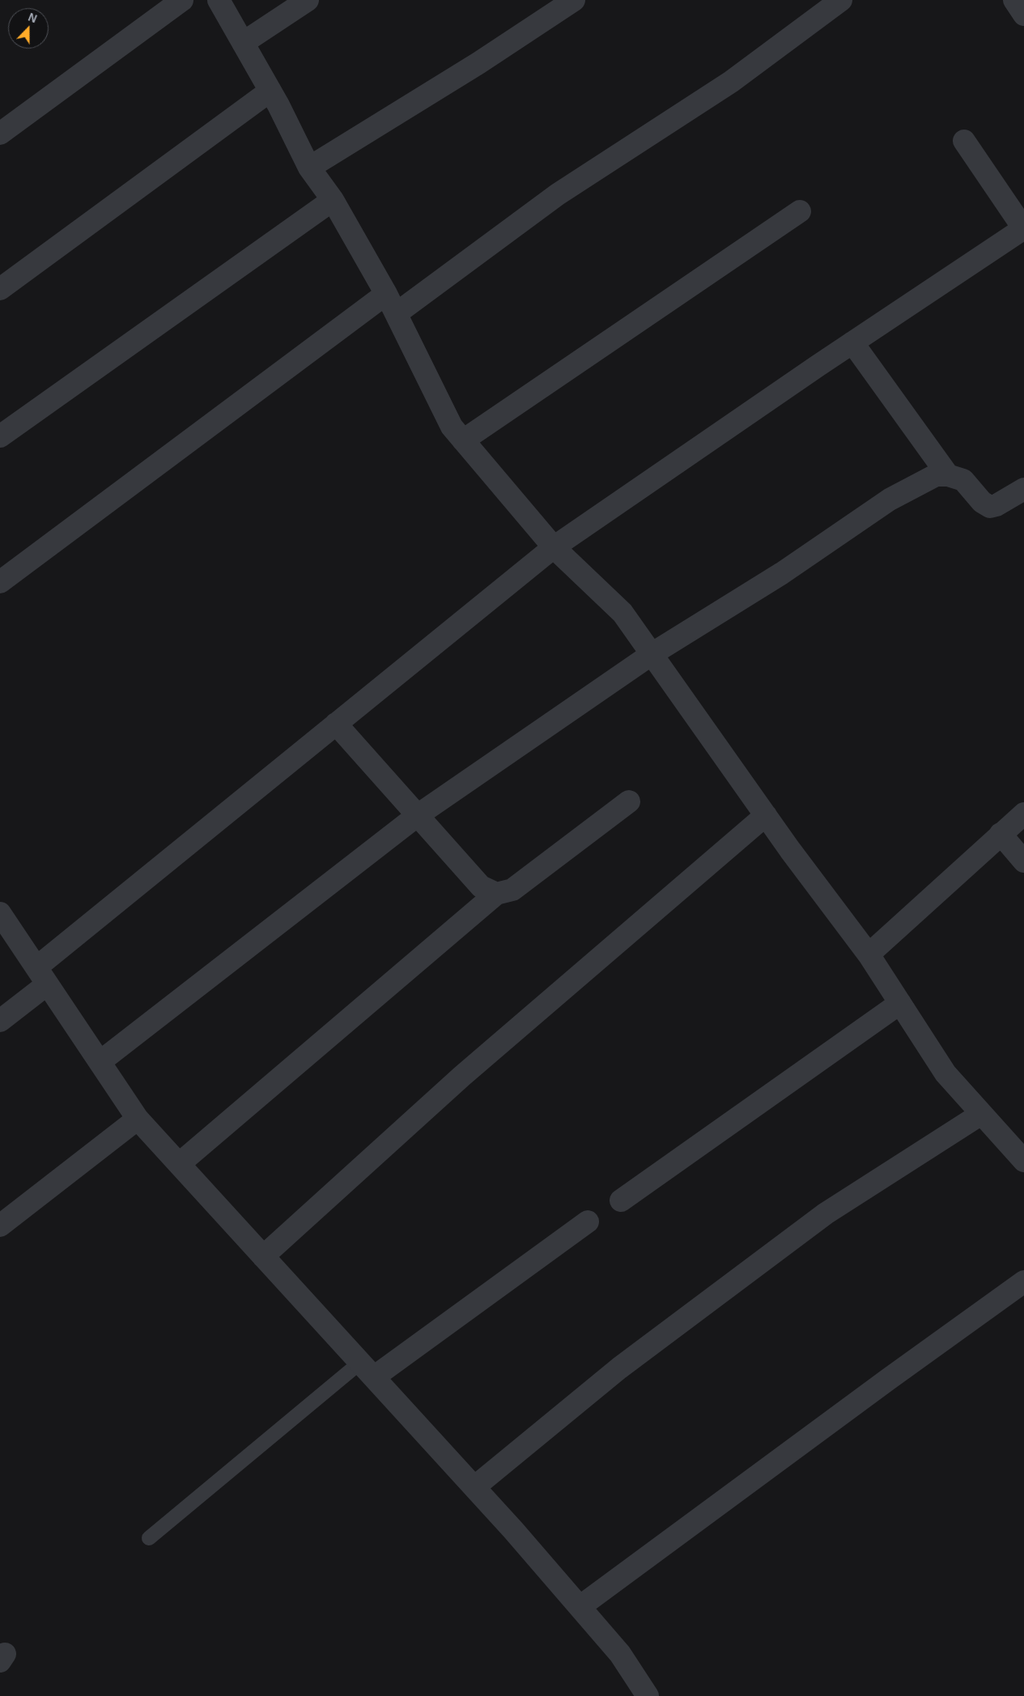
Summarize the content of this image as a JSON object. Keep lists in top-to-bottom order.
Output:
{
  "north": "top"
}
